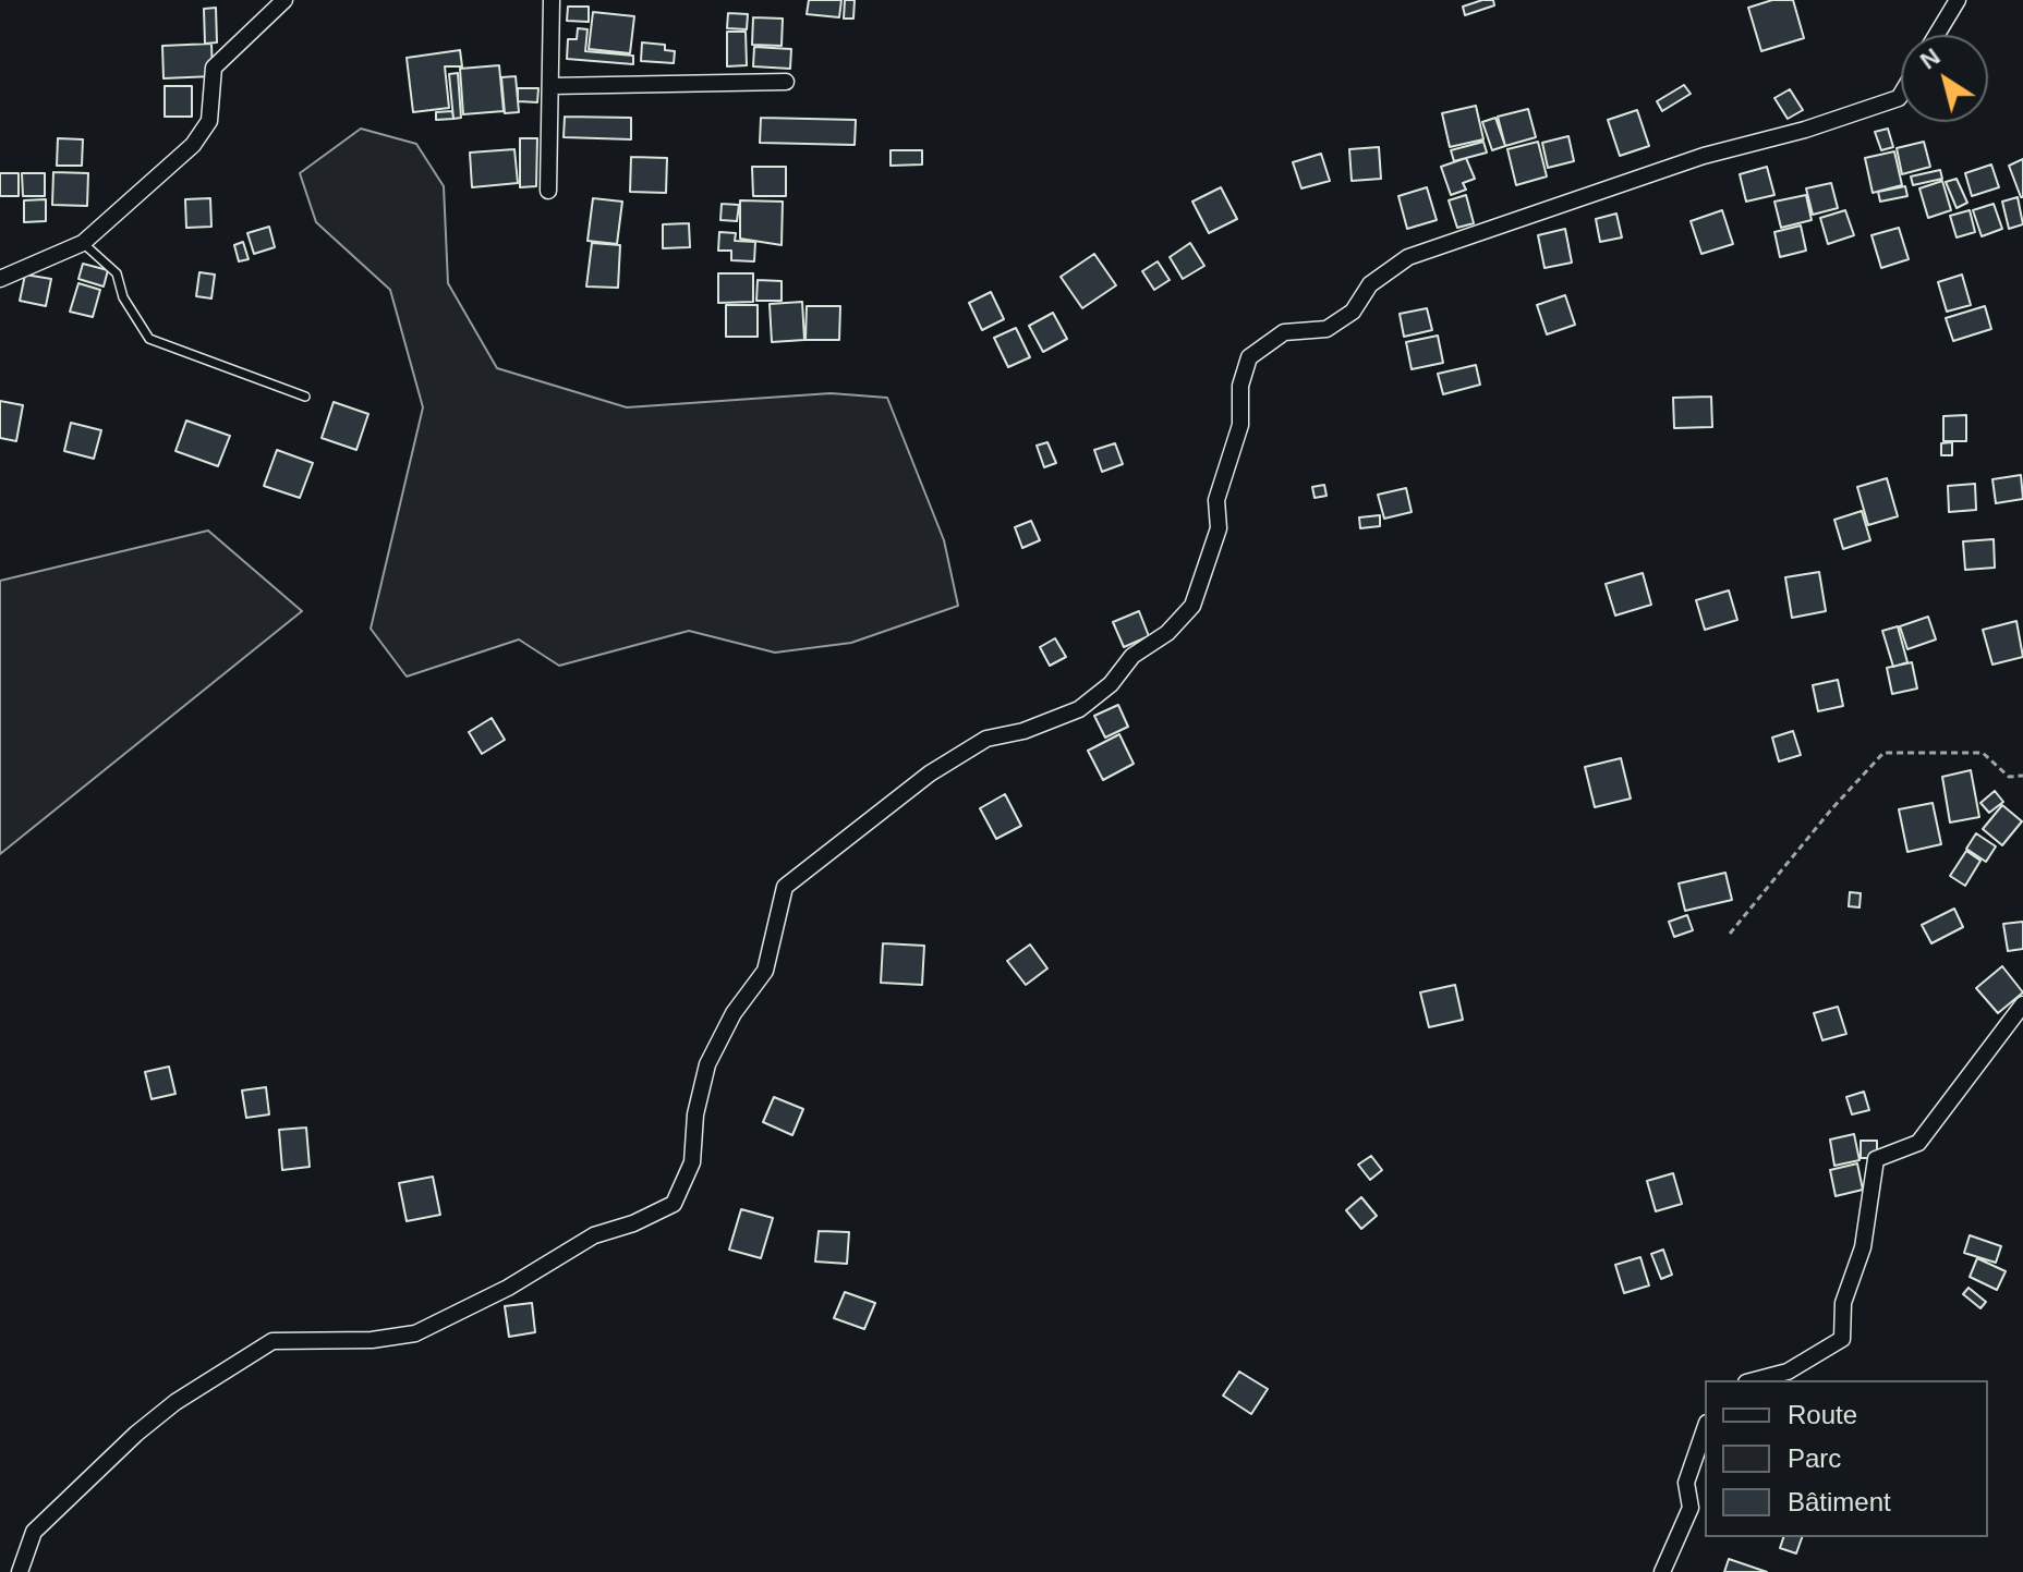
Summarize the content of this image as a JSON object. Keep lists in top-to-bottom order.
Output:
{
  "legend": ["Route", "Parc", "Bâtiment"],
  "north": "top left"
}
